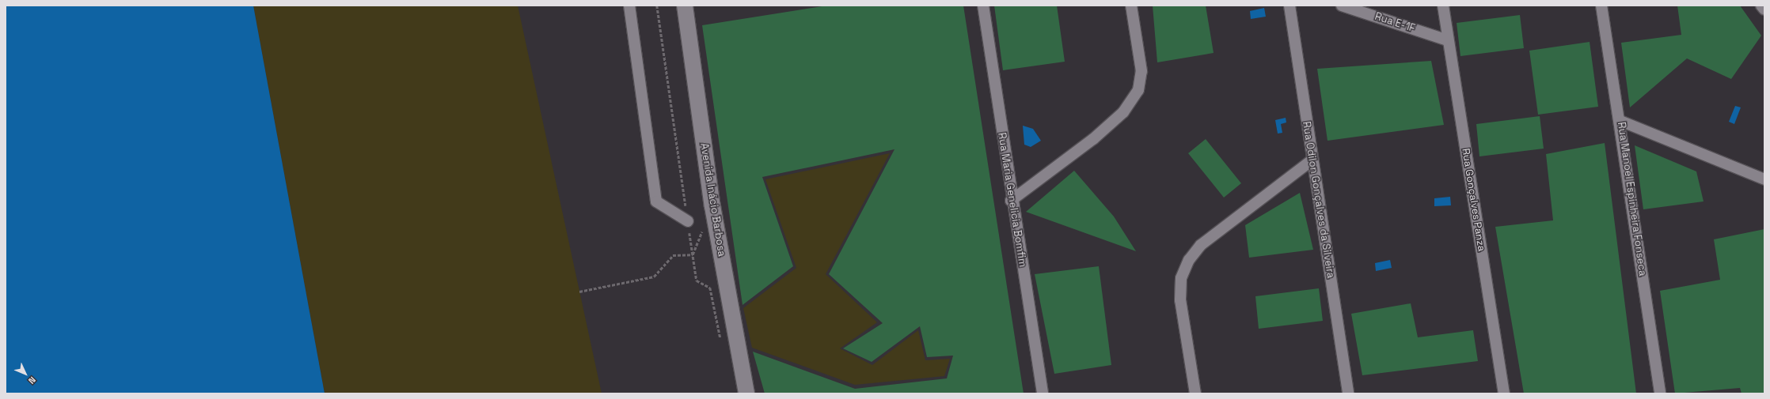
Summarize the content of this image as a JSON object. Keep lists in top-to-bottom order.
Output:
{
  "streets": {
    "main road": ["Avenida Inácio Barbosa"],
    "street": [
      "Rua E-1F",
      "Rua Manoel Espinheira Fonseca",
      "Rua Maria Genelicia Bomfim",
      "Rua Odilon Gonçalves da Silveira",
      "Rua Gonçalves Panza"
    ]
  },
  "crossings": [
    ["Rua E-1F", "Rua Gonçalves Panza"]
  ],
  "north": "bottom right"
}
